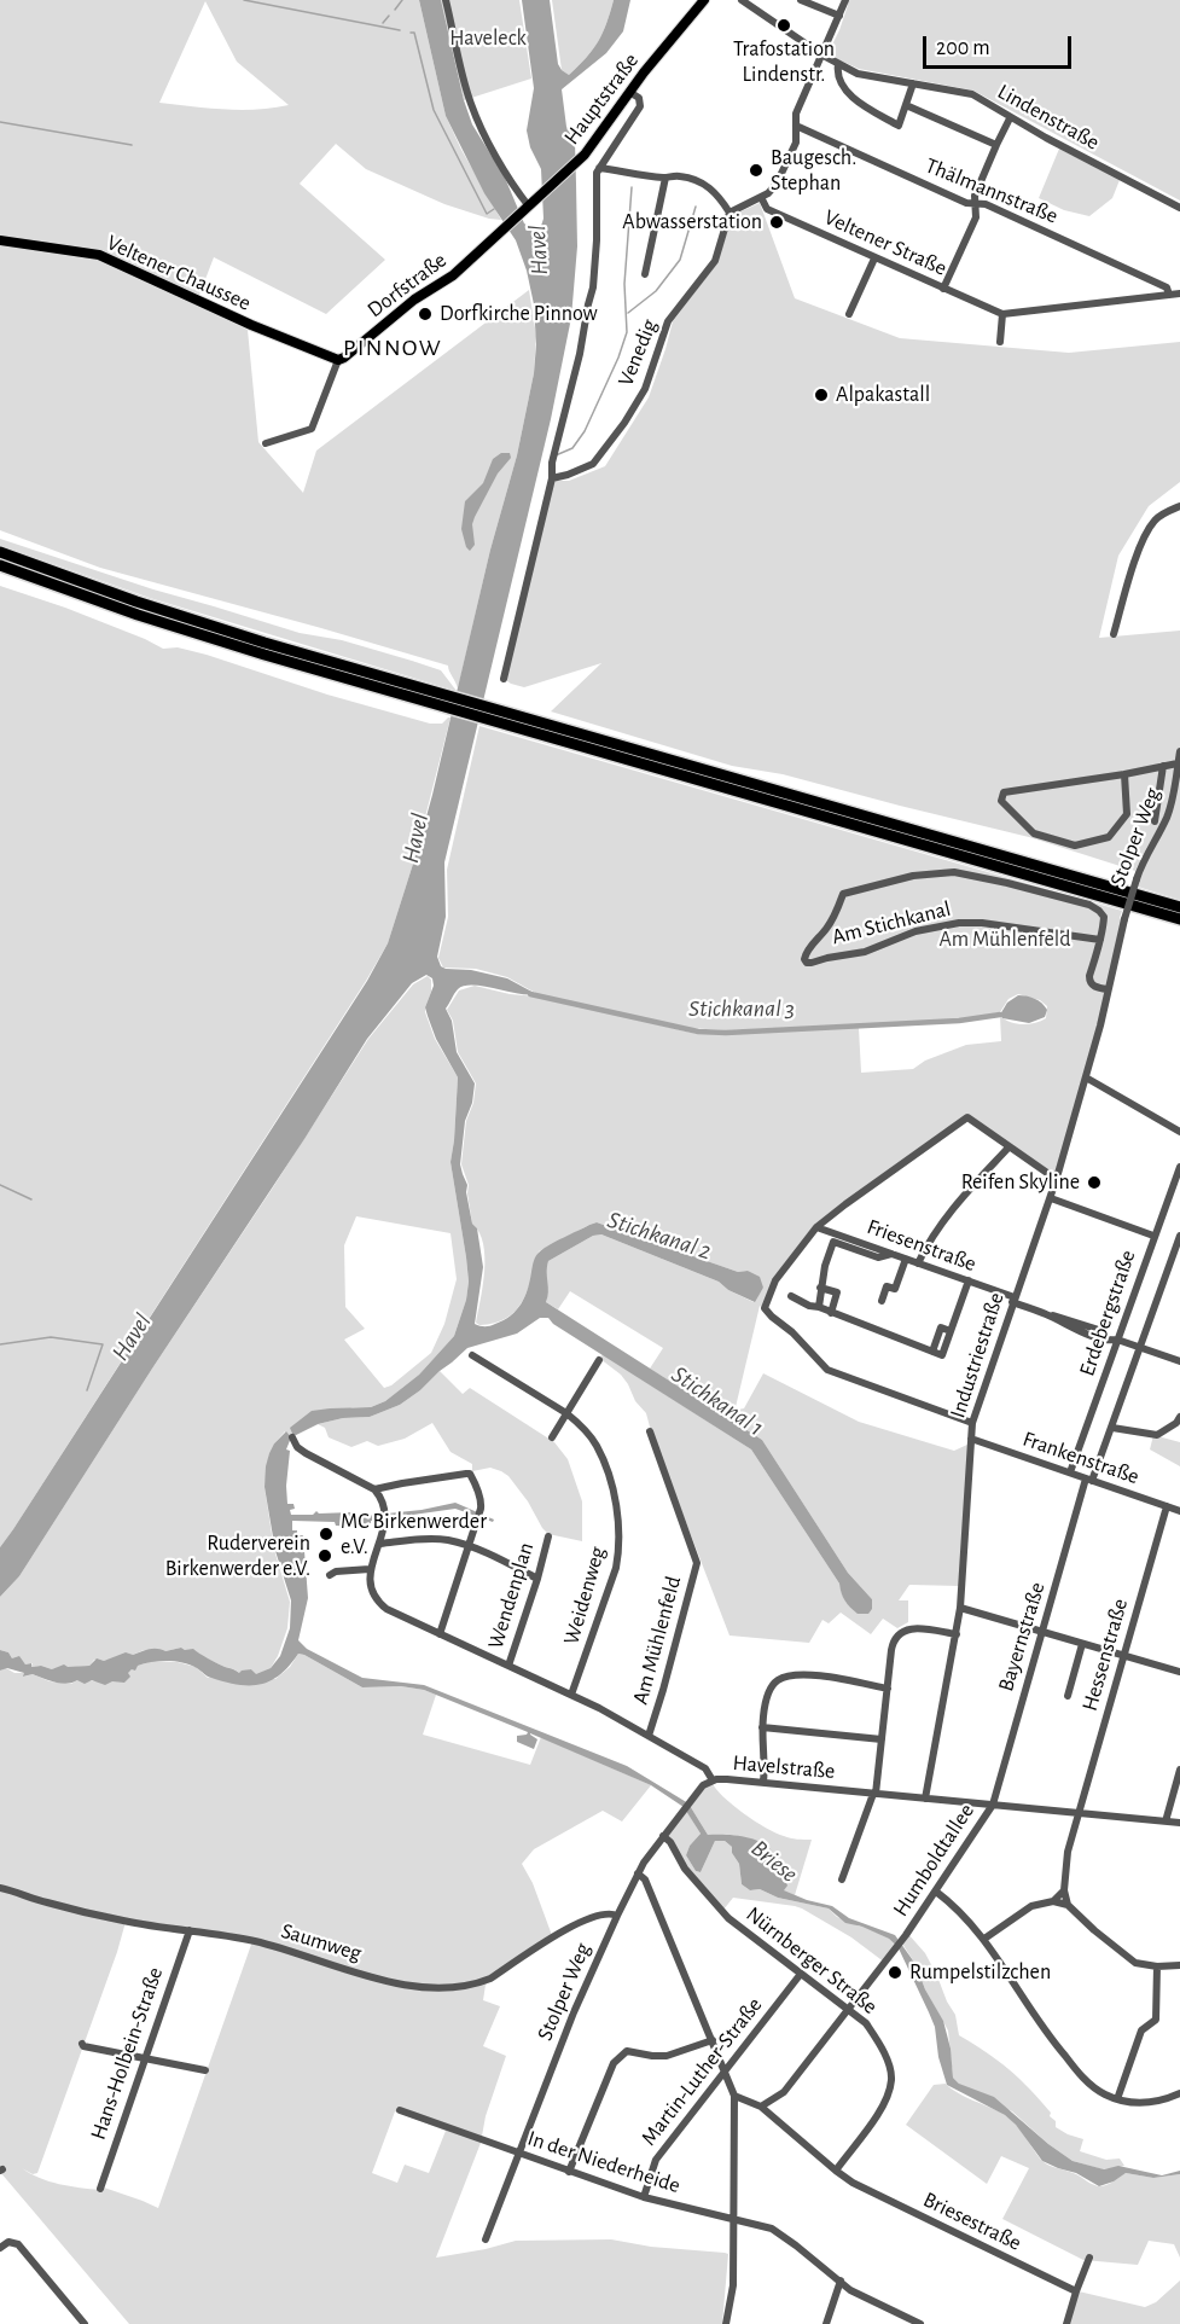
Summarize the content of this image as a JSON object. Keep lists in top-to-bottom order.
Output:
{
  "streets": {
    "main road": ["Hauptstraße", "Veltener Chaussee", "Dorfstraße"],
    "street": [
      "Lindenstraße",
      "Thälmannstraße",
      "Veltener Straße",
      "Venedig",
      "Stolper Weg",
      "Am Stichkanal",
      "Friesenstraße",
      "Erdebergstraße",
      "Industriestraße",
      "Frankenstraße",
      "Wendenplan",
      "Weidenweg",
      "Bayernstraße",
      "Am Mühlenfeld",
      "Hessenstraße",
      "Havelstraße",
      "Humboldtallee",
      "Saumweg",
      "Nürnberger Straße",
      "Hans-Holbein-Straße",
      "Martin-Luther-Straße",
      "In der Niederheide",
      "Briesestraße"
    ]
  },
  "crossings": [
    ["Hauptstraße", "Dorfstraße"],
    ["Thälmannstraße", "Veltener Straße"],
    ["Veltener Chaussee", "Dorfstraße"],
    ["Stolper Weg", "Industriestraße"],
    ["Stolper Weg", "Havelstraße"],
    ["Stolper Weg", "Saumweg"],
    ["Stolper Weg", "Nürnberger Straße"],
    ["Stolper Weg", "In der Niederheide"],
    ["Am Stichkanal", "Industriestraße"],
    ["Friesenstraße", "Erdebergstraße"],
    ["Friesenstraße", "Industriestraße"],
    ["Erdebergstraße", "Frankenstraße"],
    ["Erdebergstraße", "Bayernstraße"],
    ["Industriestraße", "Frankenstraße"],
    ["Industriestraße", "Havelstraße"],
    ["Frankenstraße", "Bayernstraße"],
    ["Frankenstraße", "Hessenstraße"],
    ["Wendenplan", "Havelstraße"],
    ["Weidenweg", "Havelstraße"],
    ["Bayernstraße", "Havelstraße"],
    ["Bayernstraße", "Humboldtallee"],
    ["Am Mühlenfeld", "Havelstraße"],
    ["Hessenstraße", "Havelstraße"],
    ["Havelstraße", "Humboldtallee"],
    ["Humboldtallee", "Nürnberger Straße"],
    ["Saumweg", "Hans-Holbein-Straße"],
    ["Nürnberger Straße", "Martin-Luther-Straße"],
    ["Nürnberger Straße", "Briesestraße"],
    ["Martin-Luther-Straße", "In der Niederheide"]
  ],
  "districts": ["PINNOW"],
  "water": [
    "Havel",
    "Stichkanal 3",
    "Stichkanal 2",
    "Stichkanal 1",
    "Briese"
  ],
  "parks": ["Haveleck", "Am Mühlenfeld"],
  "places": [
    "Trafostation Lindenstr.",
    "Baugesch. Stephan",
    "Abwasserstation",
    "Dorfkirche Pinnow",
    "Alpakastall",
    "Reifen Skyline",
    "MC Birkenwerder e.V.",
    "Ruderverein Birkenwerder e.V.",
    "Rumpelstilzchen"
  ],
  "scale_bar": "200 m"
}
